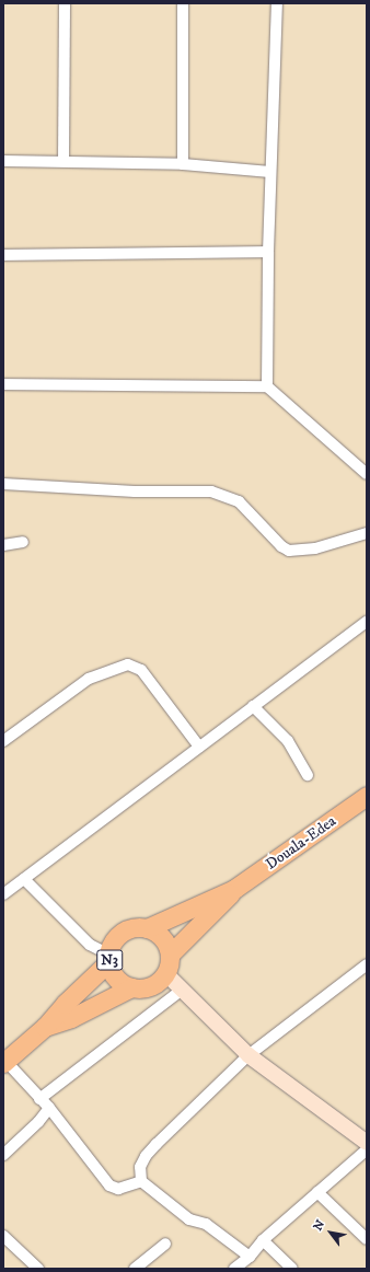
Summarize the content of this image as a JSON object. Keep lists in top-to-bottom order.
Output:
{
  "streets": {
    "highway": ["Douala-Edea", "N3"]
  },
  "crossings": [
    ["Douala-Edea", "N3"]
  ],
  "north": "top left"
}
